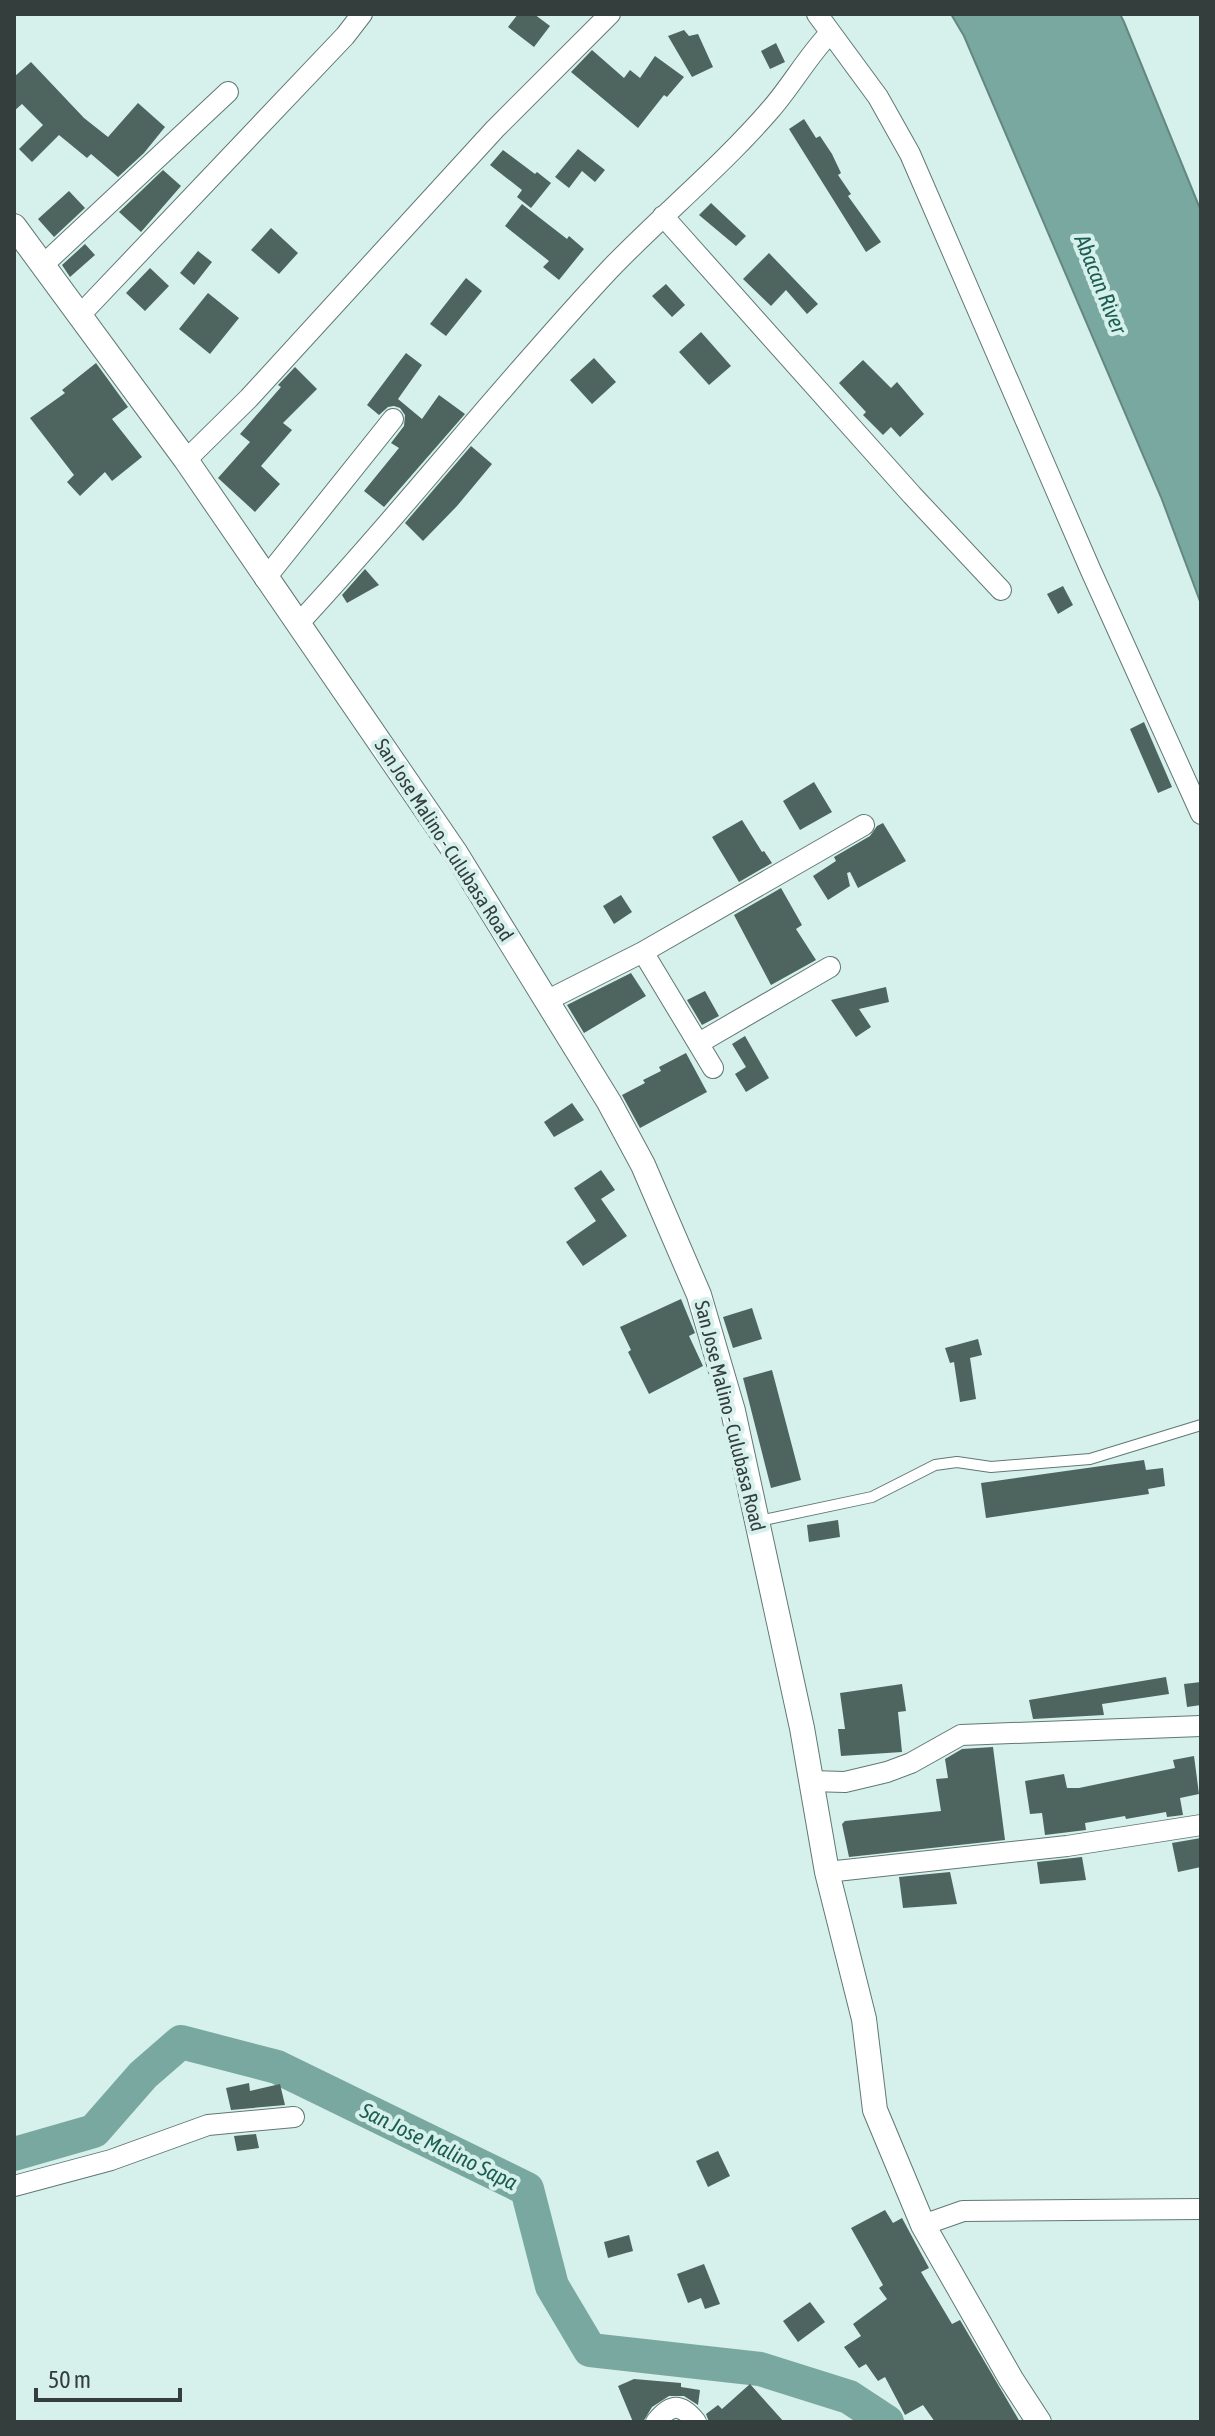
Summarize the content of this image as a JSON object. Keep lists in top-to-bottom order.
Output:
{
  "streets": {
    "street": ["San Jose Malino - Culubasa Road"]
  },
  "water": ["Abacan River", "San Jose Malino Sapa"],
  "scale_bar": "50 m"
}
